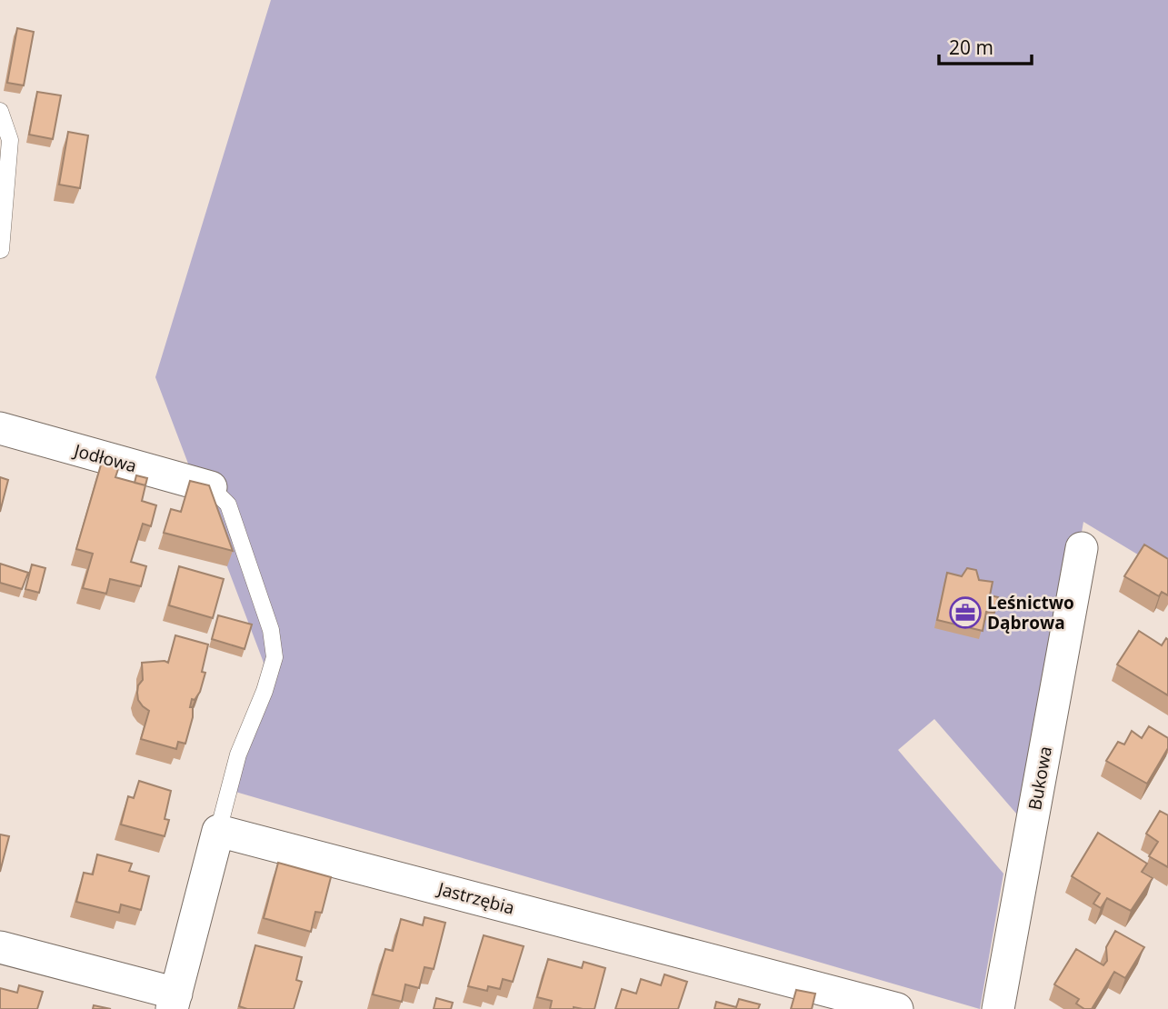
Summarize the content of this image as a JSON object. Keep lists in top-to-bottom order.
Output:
{
  "streets": {
    "street": ["Jodłowa", "Bukowa", "Jastrzębia"]
  },
  "places": {
    "office": ["Leśnictwo Dąbrowa"]
  },
  "scale_bar": "20 m"
}
